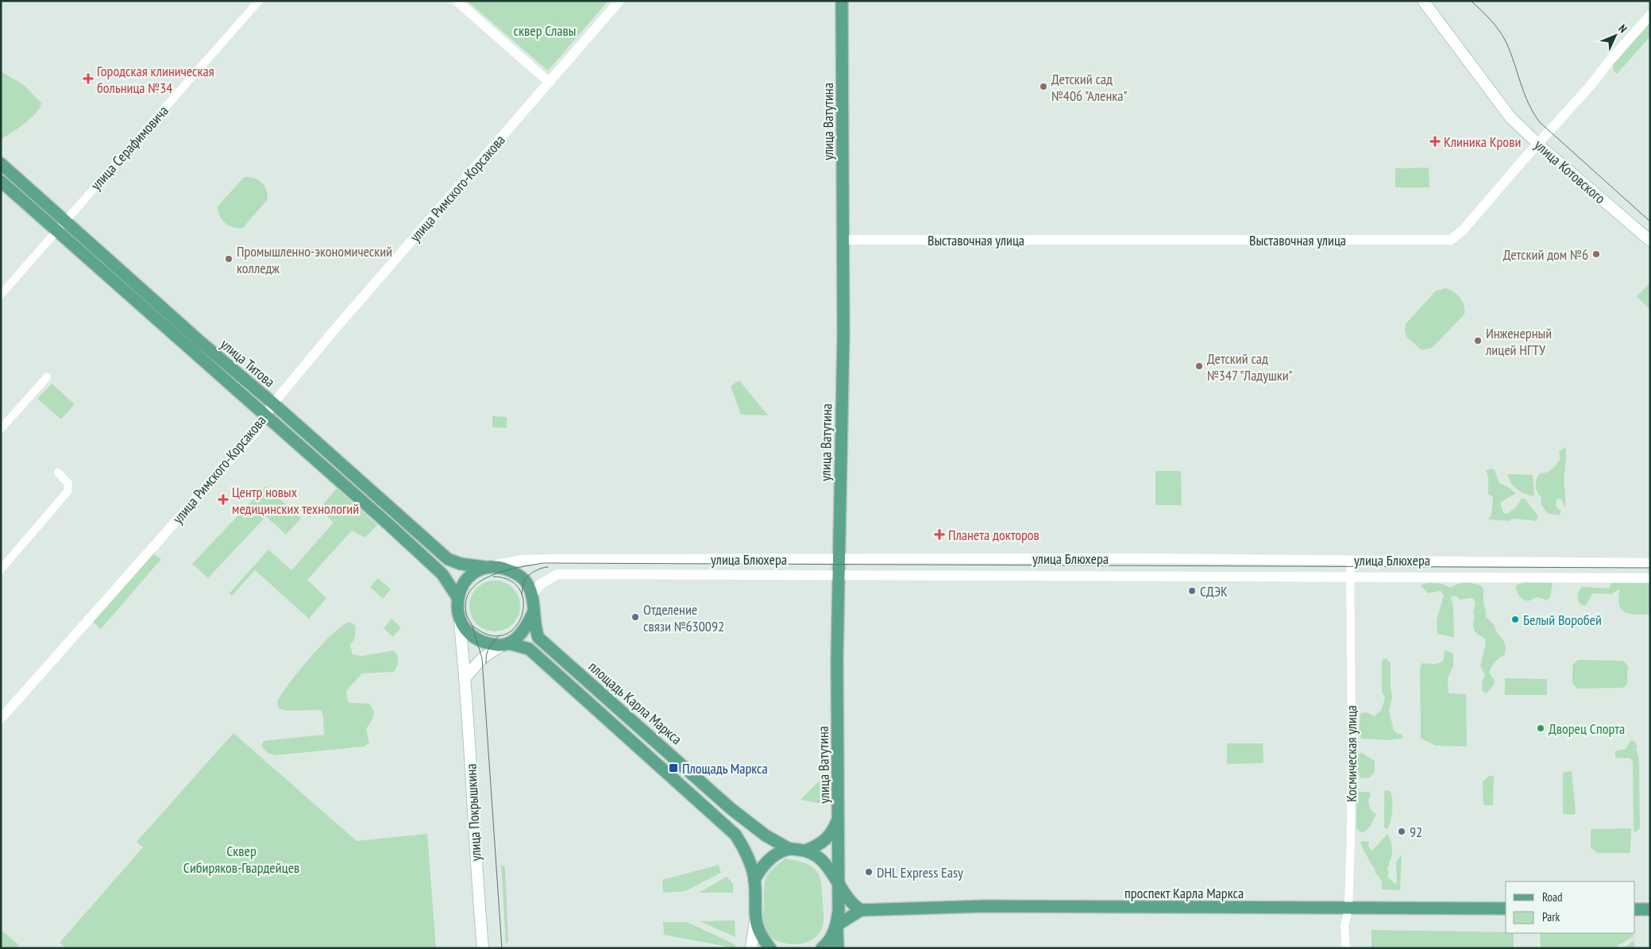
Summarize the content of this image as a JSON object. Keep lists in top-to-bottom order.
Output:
{
  "streets": {
    "main road": [
      "улица Ватутина",
      "улица Котовского",
      "улица Титова",
      "площадь Карла Маркса",
      "улица Покрышкина",
      "проспект Карла Маркса"
    ],
    "street": [
      "улица Серафимовича",
      "улица Римского-Корсакова",
      "Выставочная улица",
      "улица Блюхера",
      "Космическая улица"
    ]
  },
  "crossings": [
    ["улица Ватутина", "Выставочная улица"],
    ["улица Ватутина", "улица Блюхера"],
    ["улица Серафимовича", "улица Титова"],
    ["улица Котовского", "Выставочная улица"],
    ["улица Римского-Корсакова", "улица Титова"],
    ["улица Титова", "улица Блюхера"],
    ["улица Титова", "площадь Карла Маркса"],
    ["улица Титова", "улица Покрышкина"],
    ["улица Блюхера", "площадь Карла Маркса"],
    ["улица Блюхера", "Космическая улица"],
    ["улица Блюхера", "улица Покрышкина"],
    ["площадь Карла Маркса", "улица Покрышкина"],
    ["Космическая улица", "проспект Карла Маркса"]
  ],
  "parks": ["сквер Славы", "Сквер Сибиряков-Гвардейцев"],
  "places": {
    "health": [
      "Городская клиническая больница №34",
      "Клиника Крови",
      "Центр новых медицинских технологий",
      "Планета докторов"
    ],
    "other": [
      "Детский сад №406 \"Аленка\"",
      "Детский дом №6",
      "Промышленно-экономический колледж",
      "Инженерный лицей НГТУ",
      "Детский сад №347 \"Ладушки\"",
      "СДЭК",
      "Отделение связи №630092",
      "Белый Воробей",
      "Дворец Спорта",
      "92",
      "DHL Express Easy"
    ],
    "transit": ["Площадь Маркса"]
  },
  "legend": ["Road", "Park"],
  "north": "top right"
}
